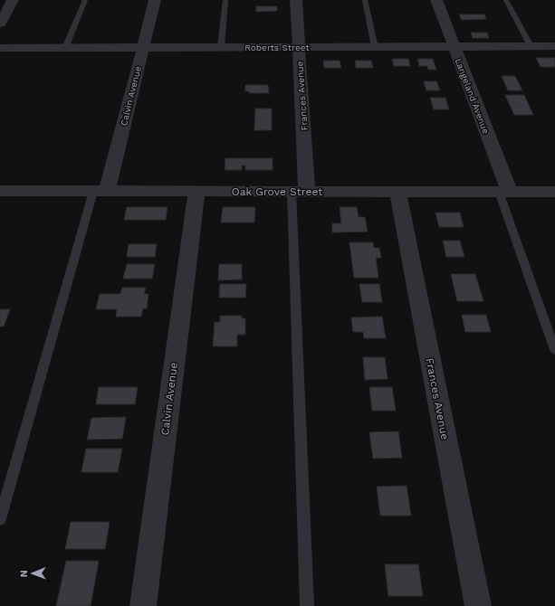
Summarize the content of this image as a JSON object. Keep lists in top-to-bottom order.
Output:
{
  "streets": {
    "street": [
      "Roberts Street",
      "Calvin Avenue",
      "Frances Avenue",
      "Langeland Avenue",
      "Oak Grove Street"
    ]
  },
  "crossings": [
    ["Roberts Street", "Calvin Avenue"],
    ["Roberts Street", "Frances Avenue"],
    ["Roberts Street", "Langeland Avenue"],
    ["Calvin Avenue", "Oak Grove Street"],
    ["Frances Avenue", "Oak Grove Street"],
    ["Langeland Avenue", "Oak Grove Street"]
  ],
  "north": "left"
}
